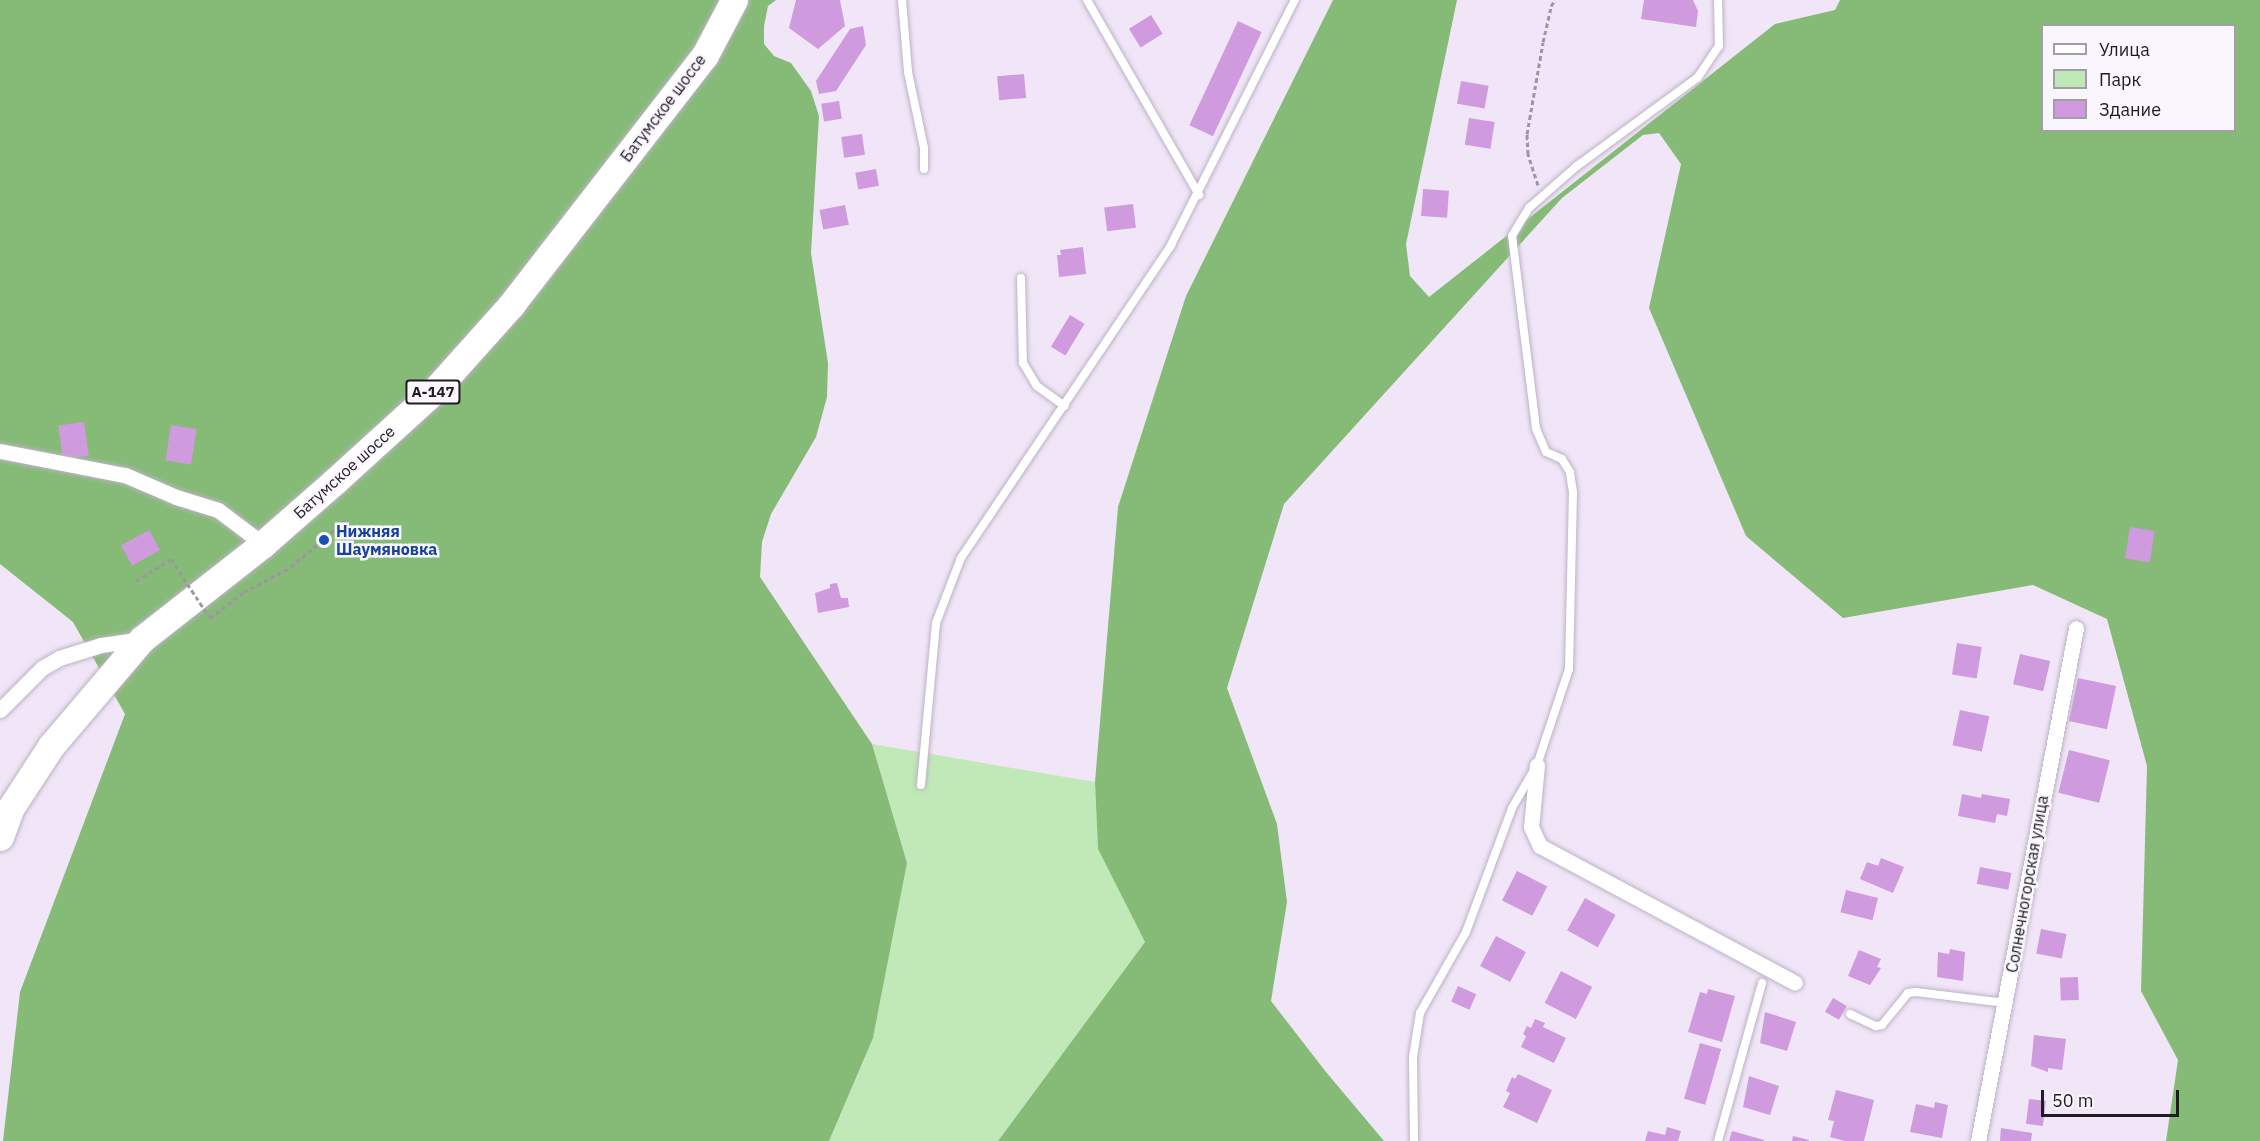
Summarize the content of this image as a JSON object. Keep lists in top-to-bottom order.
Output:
{
  "streets": {
    "highway": ["Батумское шоссе", "А-147"],
    "street": ["Солнечногорская улица"]
  },
  "places": ["Нижняя Шаумяновка"],
  "legend": ["Улица", "Парк", "Здание"],
  "scale_bar": "50 m"
}
